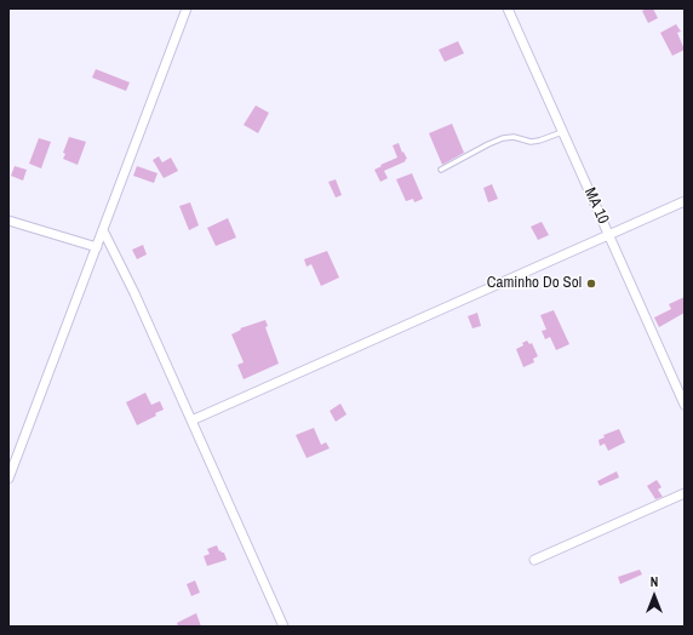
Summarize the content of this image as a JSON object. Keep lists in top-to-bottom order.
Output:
{
  "streets": {
    "street": ["MA 10"]
  },
  "places": ["Caminho Do Sol"],
  "north": "top"
}
